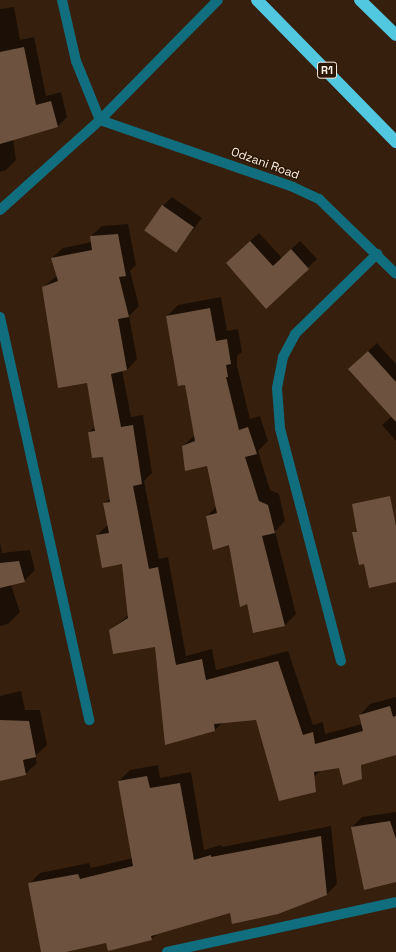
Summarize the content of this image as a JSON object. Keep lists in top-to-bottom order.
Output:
{
  "streets": {
    "highway": ["R1"],
    "street": ["Odzani Road"]
  }
}
